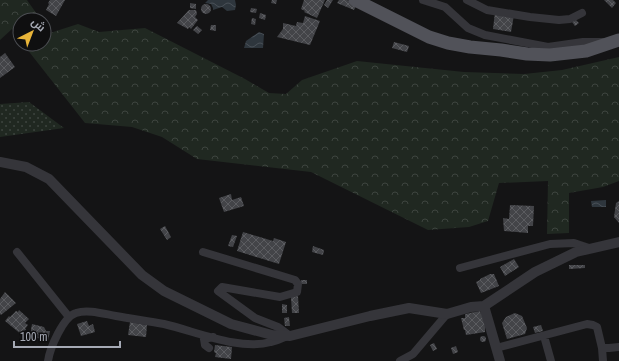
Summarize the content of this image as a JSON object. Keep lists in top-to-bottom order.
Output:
{
  "scale_bar": "100 m",
  "north": "top right"
}
